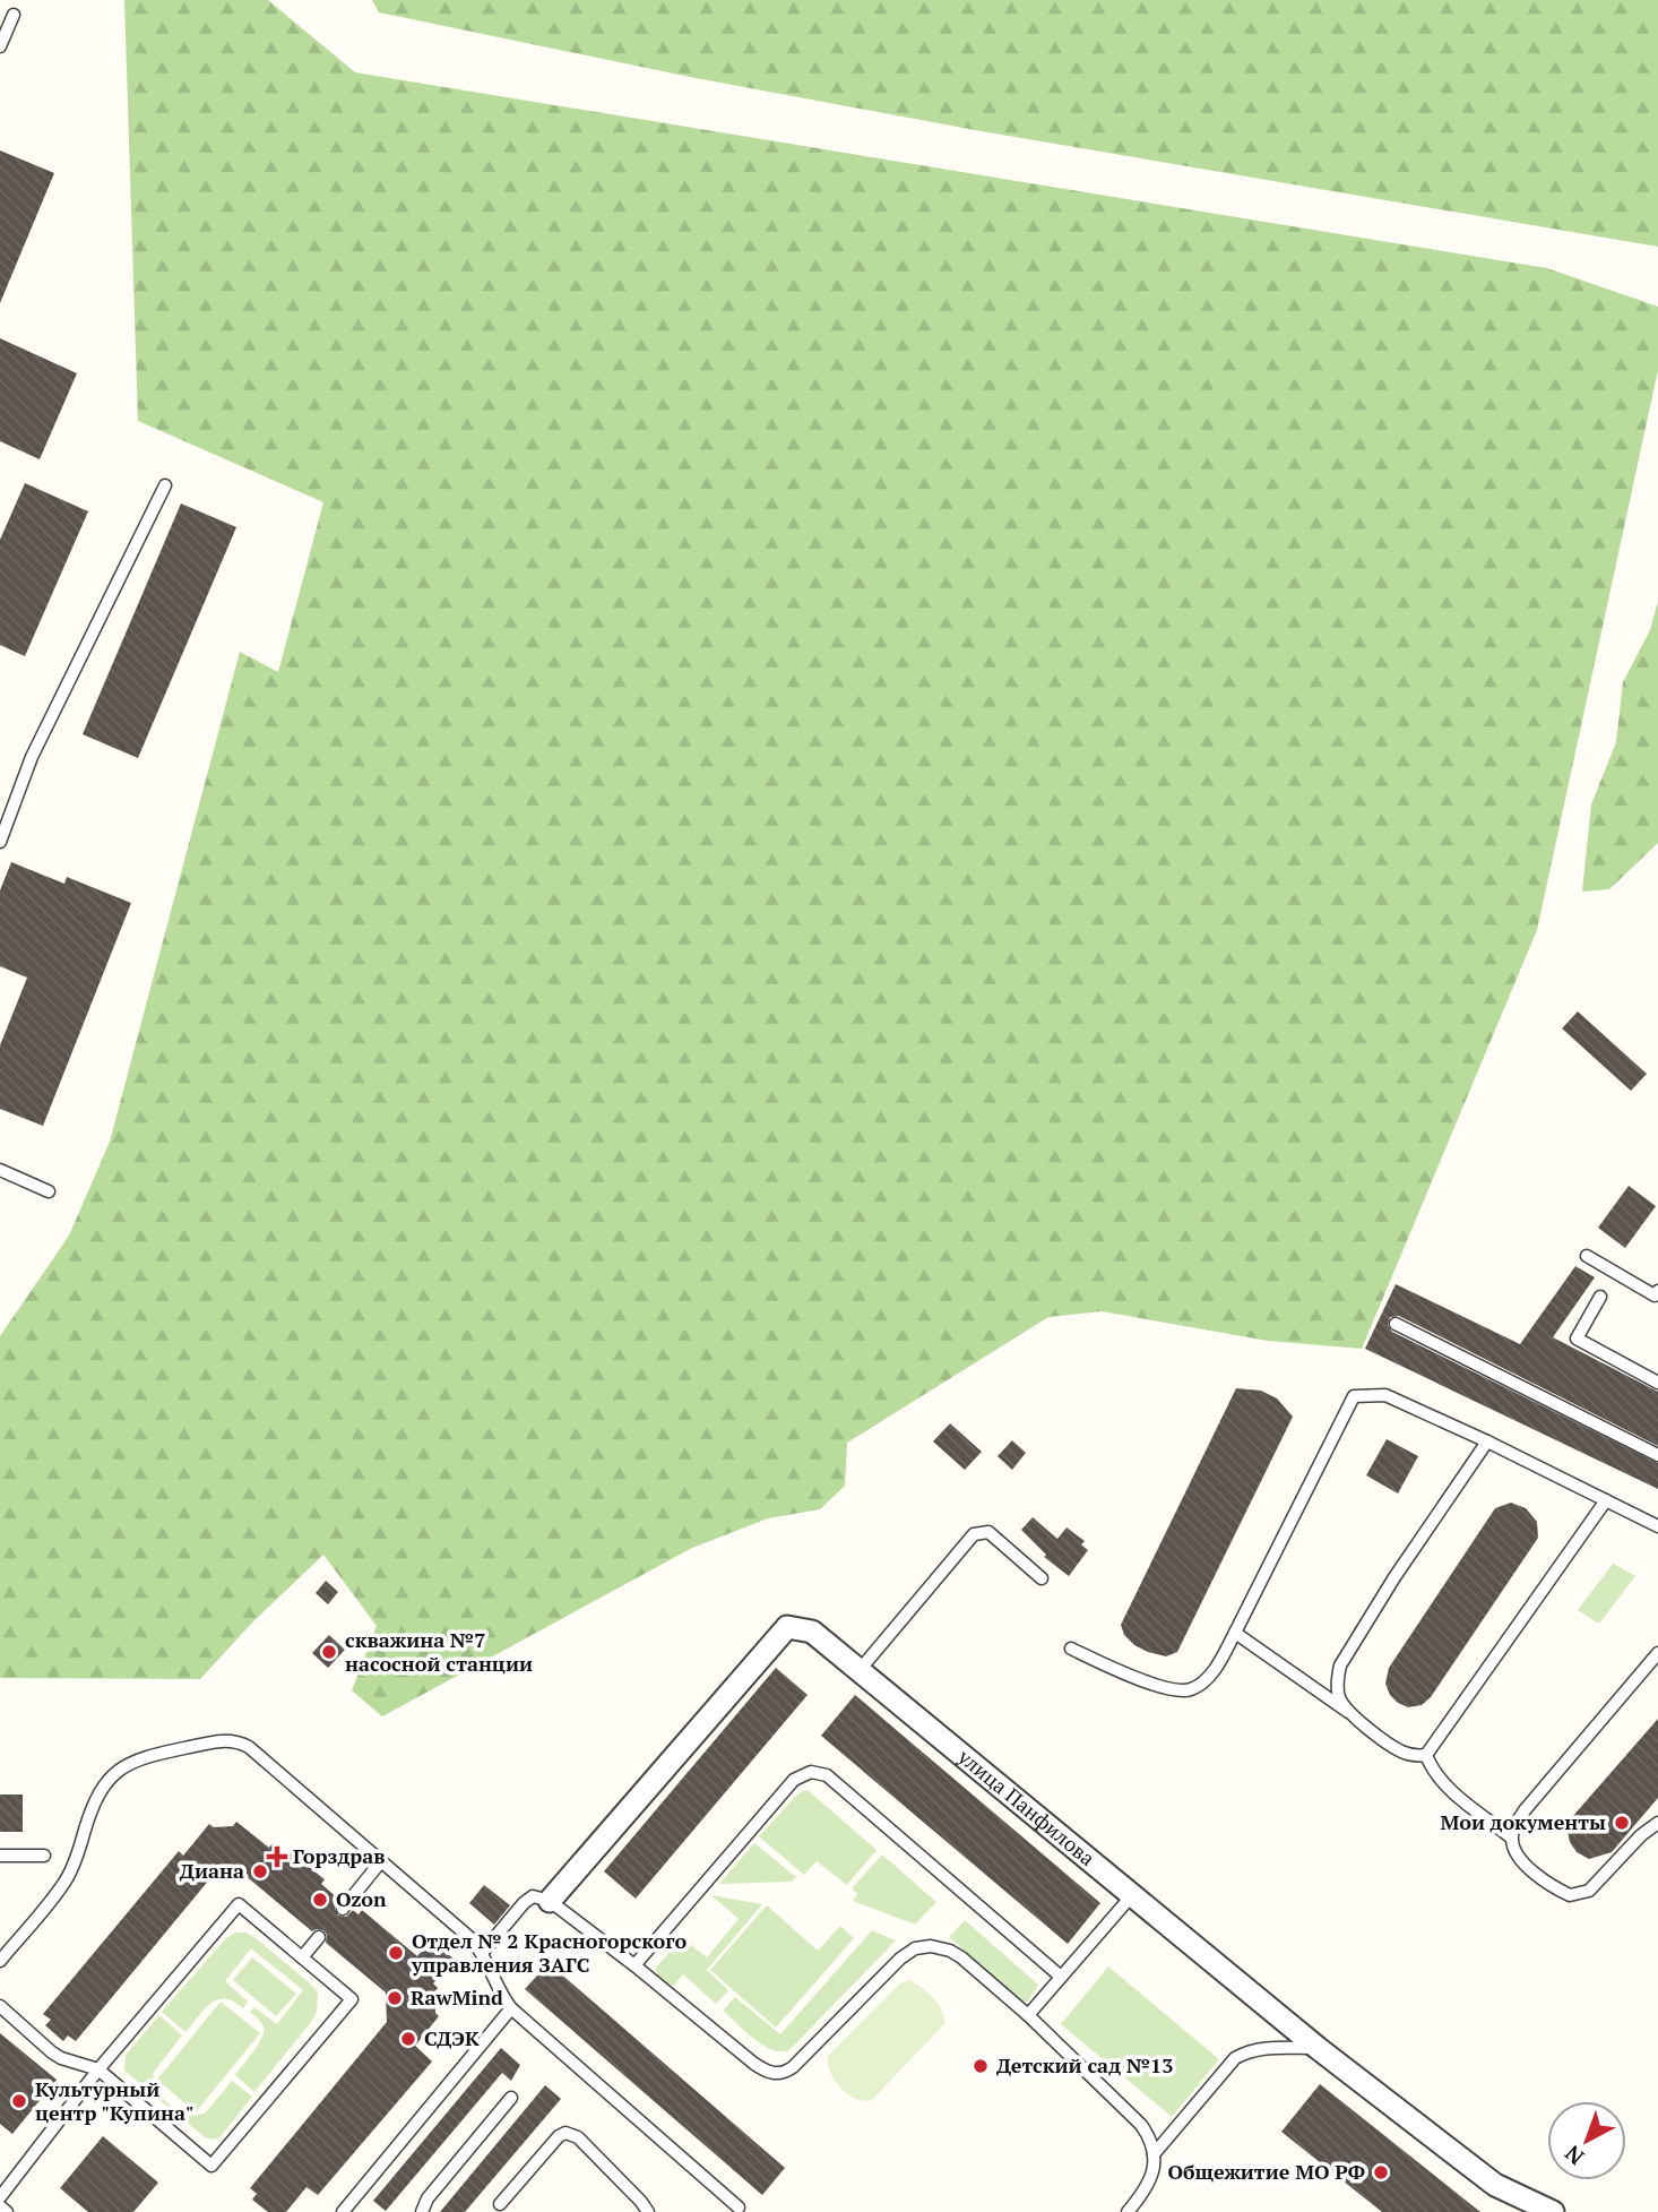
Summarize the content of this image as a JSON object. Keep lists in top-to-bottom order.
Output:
{
  "streets": {
    "street": ["улица Панфилова"]
  },
  "places": {
    "other": [
      "скважина №7 насосной станции",
      "Мои документы",
      "Диана",
      "Ozon",
      "Отдел № 2 Красногорского управления ЗАГС",
      "RawMind",
      "СДЭК",
      "Детский сад №13",
      "Культурный центр \"Купина\"",
      "Общежитие МО РФ"
    ],
    "health": ["Горздрав"]
  },
  "north": "bottom left"
}
